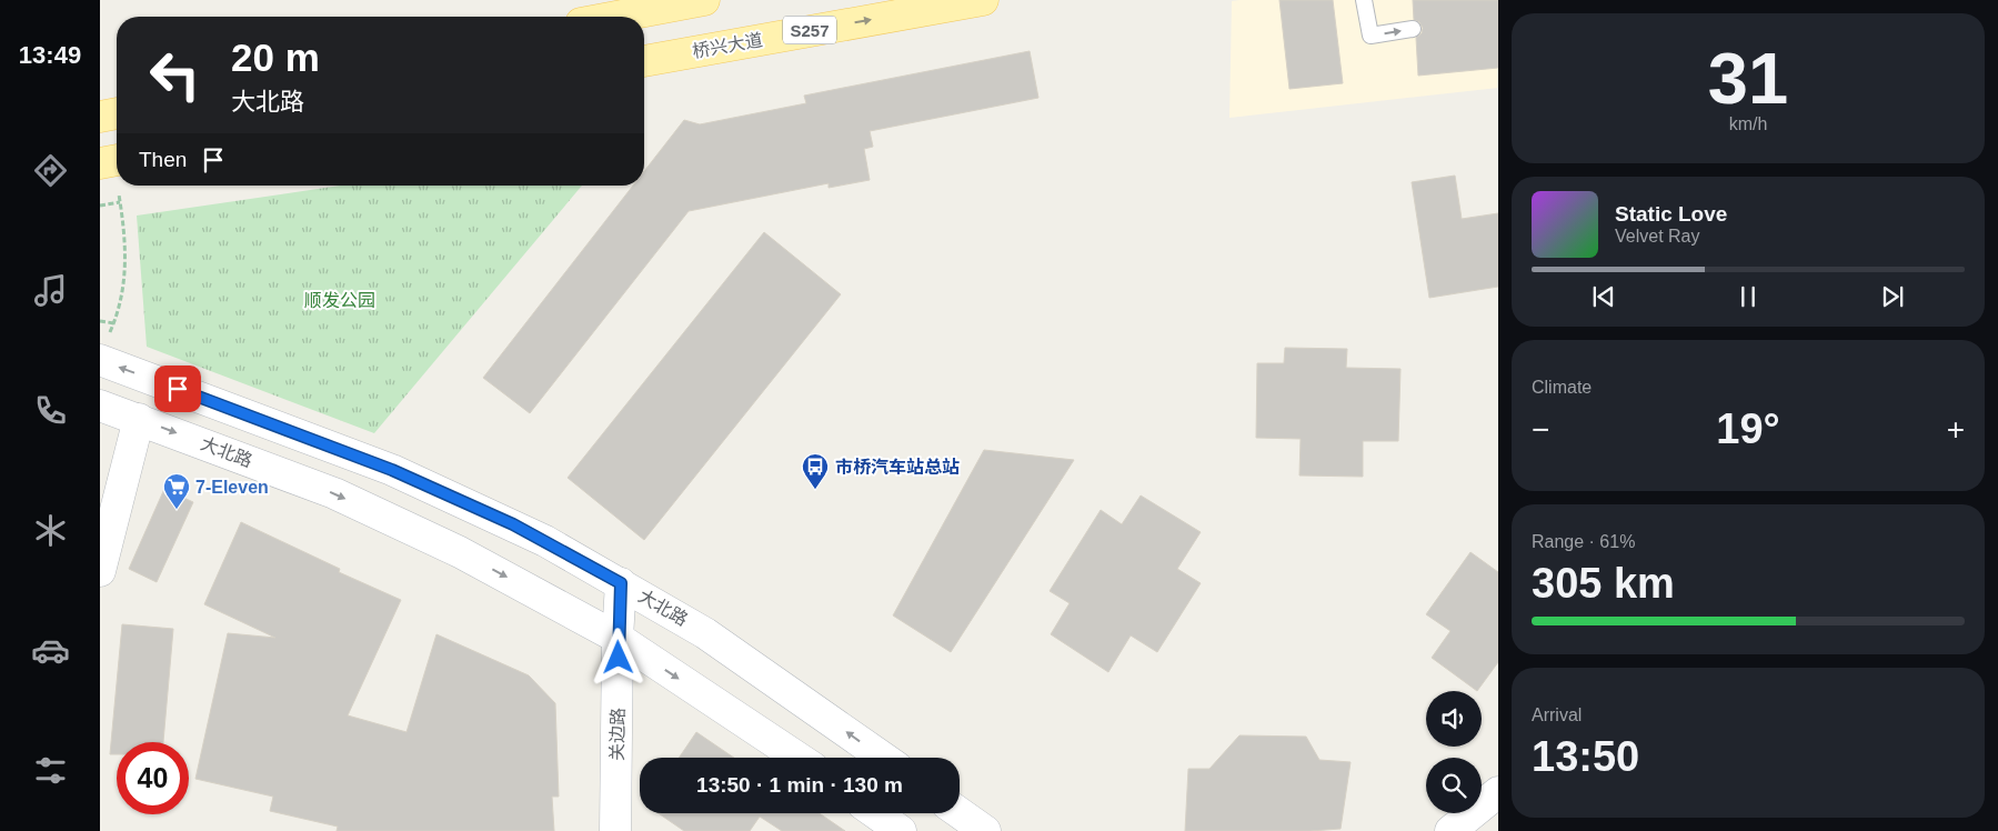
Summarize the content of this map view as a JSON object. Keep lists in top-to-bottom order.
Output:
{
  "streets": {
    "main road": [
      "S257",
      "桥兴大道",
      "大北路",
      "关边路"
    ]
  },
  "crossings": [
    ["大北路", "关边路"]
  ],
  "one_way": ["桥兴大道"],
  "parks": ["顺发公园"],
  "places": {
    "bus stop": ["市桥汽车站总站"],
    "supermarket": ["7-Eleven"]
  },
  "page": {
    "tabs": "13:49",
    "tile": [
      ["31", "km/h"],
      "Climate",
      ["Range · 61%", "305 km"],
      ["Arrival", "13:50"]
    ],
    "turn": ["20 m", "大北路"],
    "then": "Then",
    "song": ["Static Love", "Velvet Ray"],
    "heat": ["−", "19°", "+"],
    "limit": "40",
    "trip": "13:50 · 1 min · 130 m"
  }
}
